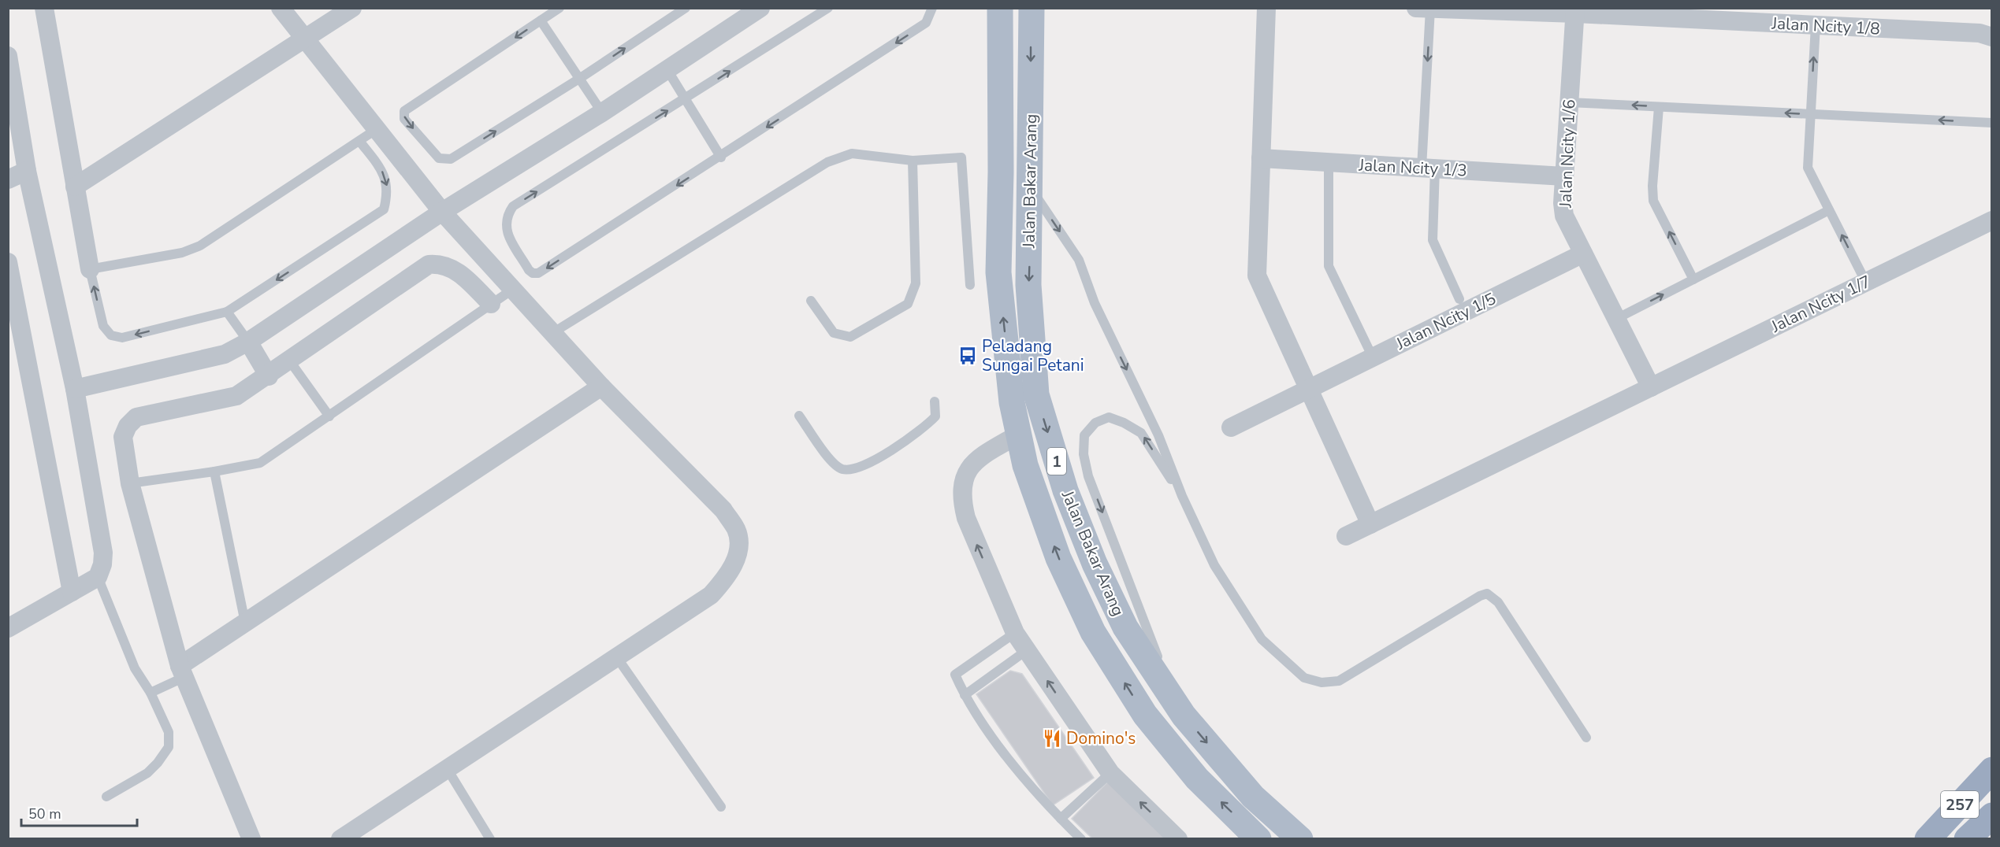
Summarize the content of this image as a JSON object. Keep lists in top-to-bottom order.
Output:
{
  "streets": {
    "highway": ["257"],
    "main road": ["Jalan Bakar Arang", "1"],
    "street": [
      "Jalan Ncity 1/8",
      "Jalan Ncity 1/6",
      "Jalan Ncity 1/3",
      "Jalan Ncity 1/7",
      "Jalan Ncity 1/5"
    ]
  },
  "crossings": [
    ["Jalan Ncity 1/8", "Jalan Ncity 1/6"],
    ["Jalan Ncity 1/6", "Jalan Ncity 1/3"],
    ["Jalan Ncity 1/6", "Jalan Ncity 1/7"],
    ["Jalan Ncity 1/6", "Jalan Ncity 1/5"]
  ],
  "places": {
    "bus stop": ["Peladang Sungai Petani"],
    "restaurant": ["Domino's"]
  },
  "scale_bar": "50 m"
}
